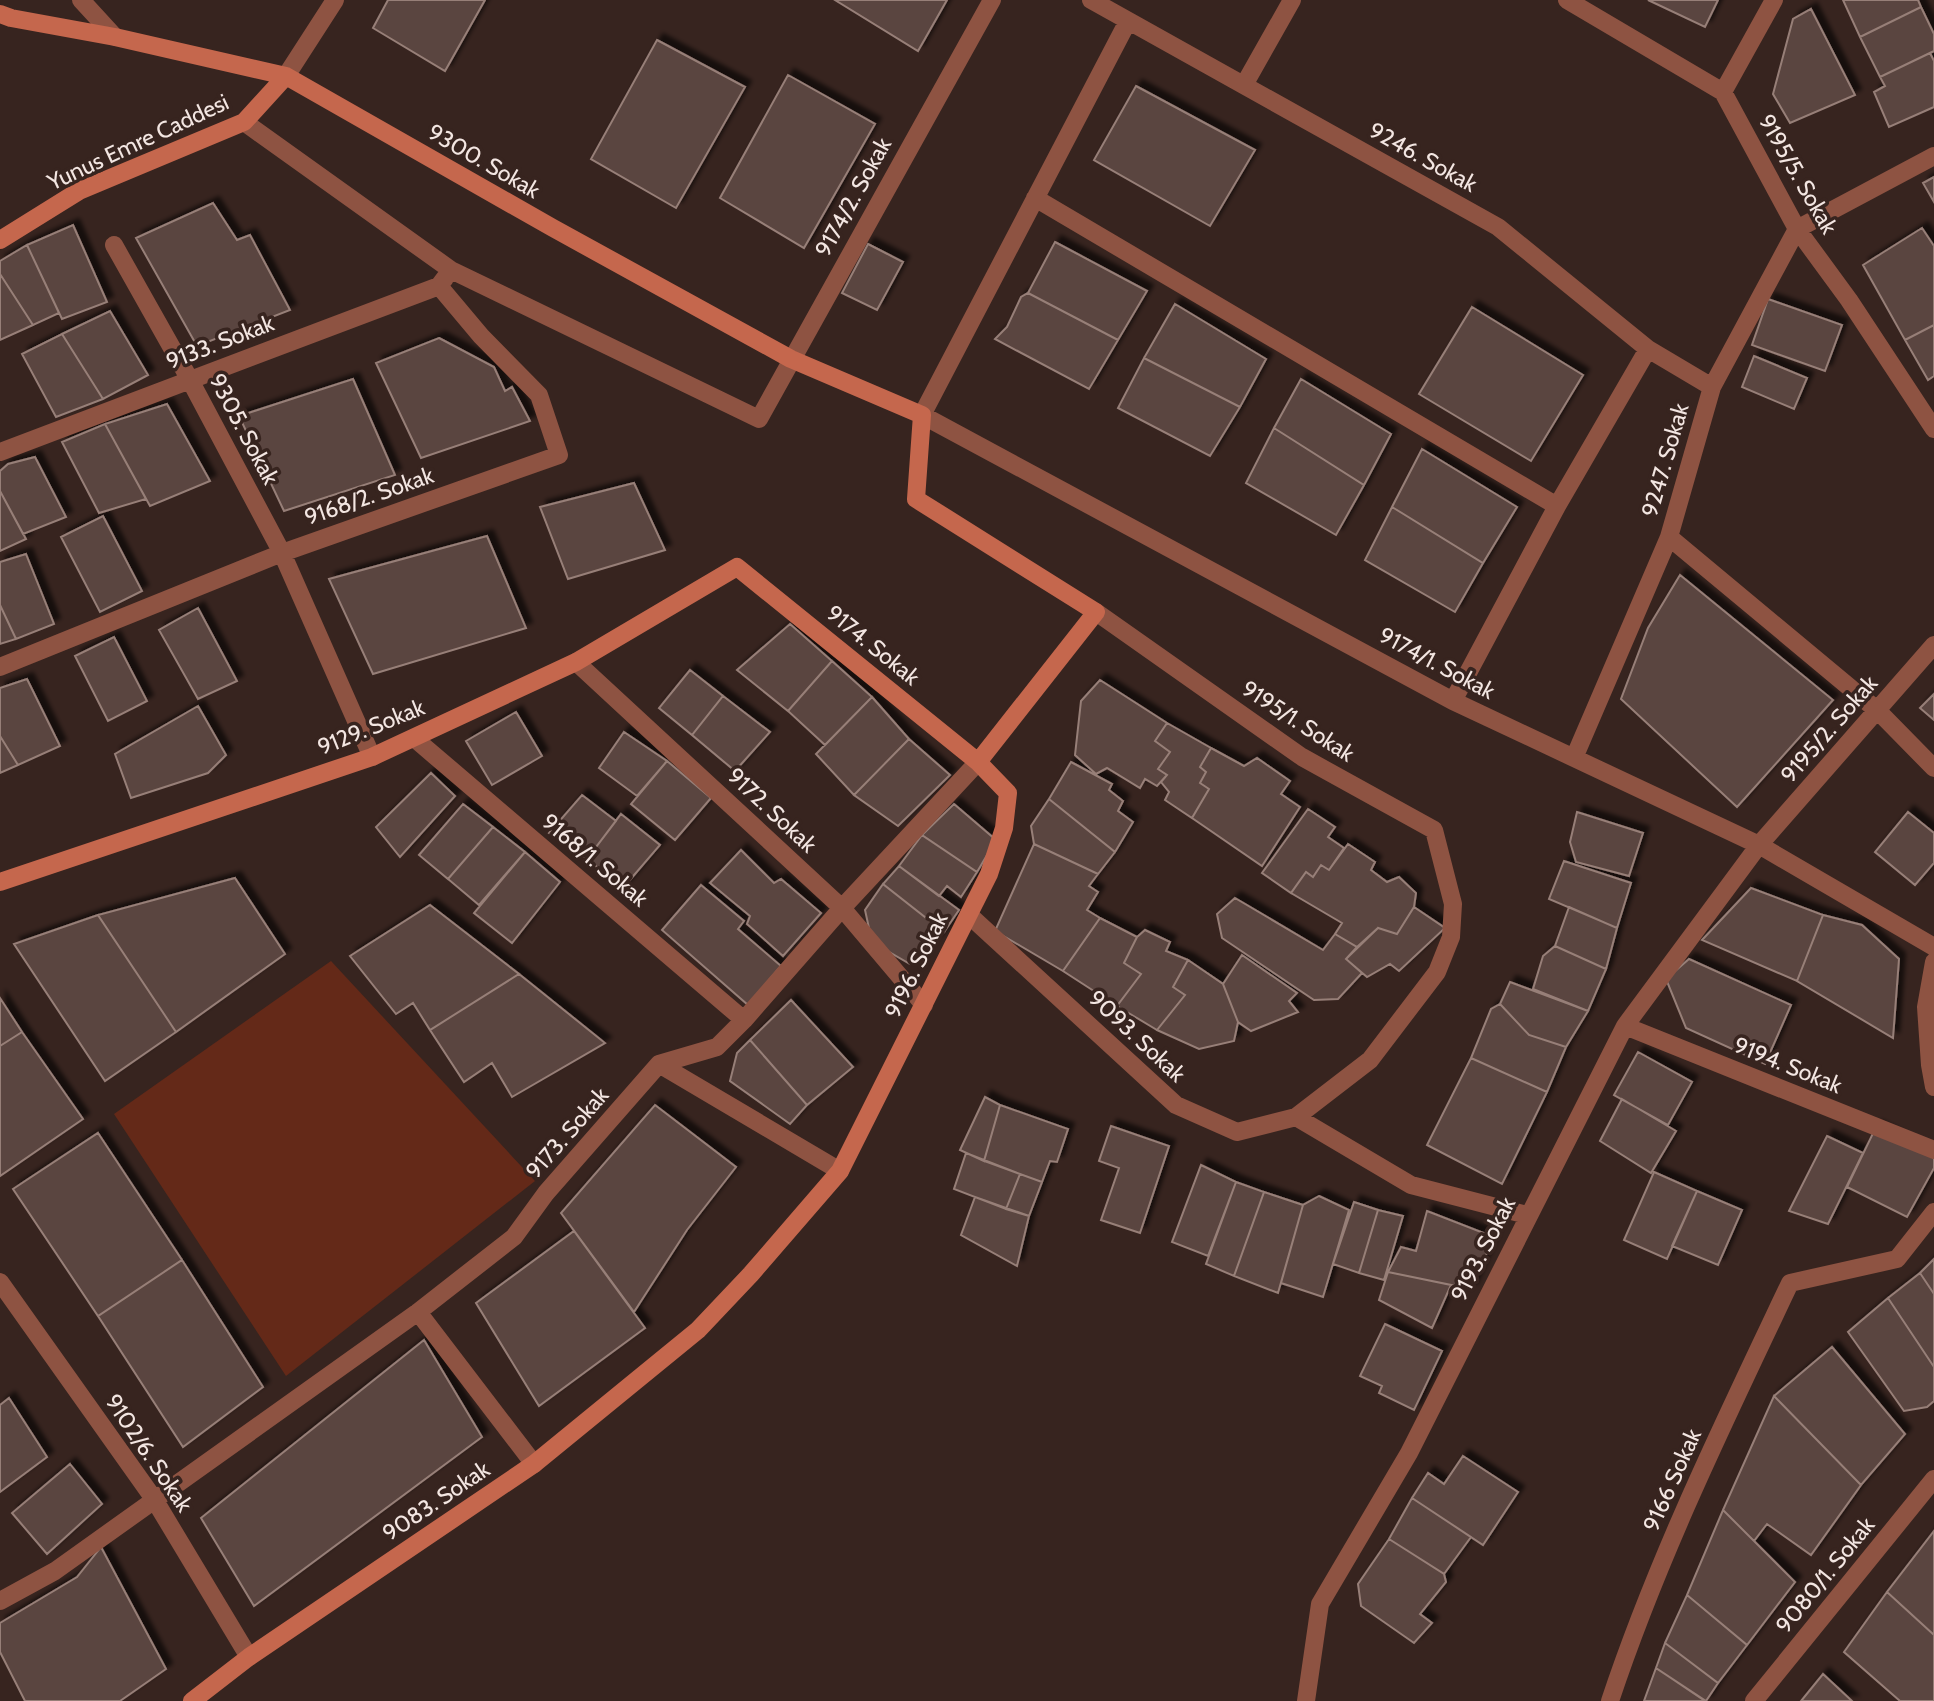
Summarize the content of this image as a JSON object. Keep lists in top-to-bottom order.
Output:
{
  "streets": {
    "street": [
      "Yunus Emre Caddesi",
      "9246. Sokak",
      "9300. Sokak",
      "9195/5. Sokak",
      "9174/2. Sokak",
      "9133. Sokak",
      "9305. Sokak",
      "9247. Sokak",
      "9168/2. Sokak",
      "9174. Sokak",
      "9174/1. Sokak",
      "9195/1. Sokak",
      "9129. Sokak",
      "9195/2. Sokak",
      "9172. Sokak",
      "9168/1. Sokak",
      "9196. Sokak",
      "9093. Sokak",
      "9194. Sokak",
      "9173. Sokak",
      "9193. Sokak",
      "9102/6. Sokak",
      "9166 Sokak",
      "9083. Sokak",
      "9080/1. Sokak"
    ]
  },
  "crossings": [
    ["Yunus Emre Caddesi", "9300. Sokak"],
    ["9246. Sokak", "9247. Sokak"],
    ["9300. Sokak", "9174/2. Sokak"],
    ["9300. Sokak", "9174/1. Sokak"],
    ["9300. Sokak", "9195/1. Sokak"],
    ["9195/5. Sokak", "9247. Sokak"],
    ["9133. Sokak", "9305. Sokak"],
    ["9133. Sokak", "9168/2. Sokak"],
    ["9305. Sokak", "9168/2. Sokak"],
    ["9305. Sokak", "9129. Sokak"],
    ["9247. Sokak", "9195/2. Sokak"],
    ["9174. Sokak", "9129. Sokak"],
    ["9174. Sokak", "9196. Sokak"],
    ["9174/1. Sokak", "9195/1. Sokak"],
    ["9174/1. Sokak", "9195/2. Sokak"],
    ["9174/1. Sokak", "9193. Sokak"],
    ["9195/1. Sokak", "9093. Sokak"],
    ["9129. Sokak", "9172. Sokak"],
    ["9129. Sokak", "9168/1. Sokak"],
    ["9195/2. Sokak", "9193. Sokak"],
    ["9172. Sokak", "9196. Sokak"],
    ["9196. Sokak", "9093. Sokak"],
    ["9196. Sokak", "9083. Sokak"],
    ["9194. Sokak", "9193. Sokak"],
    ["9173. Sokak", "9102/6. Sokak"],
    ["9102/6. Sokak", "9083. Sokak"]
  ]
}
